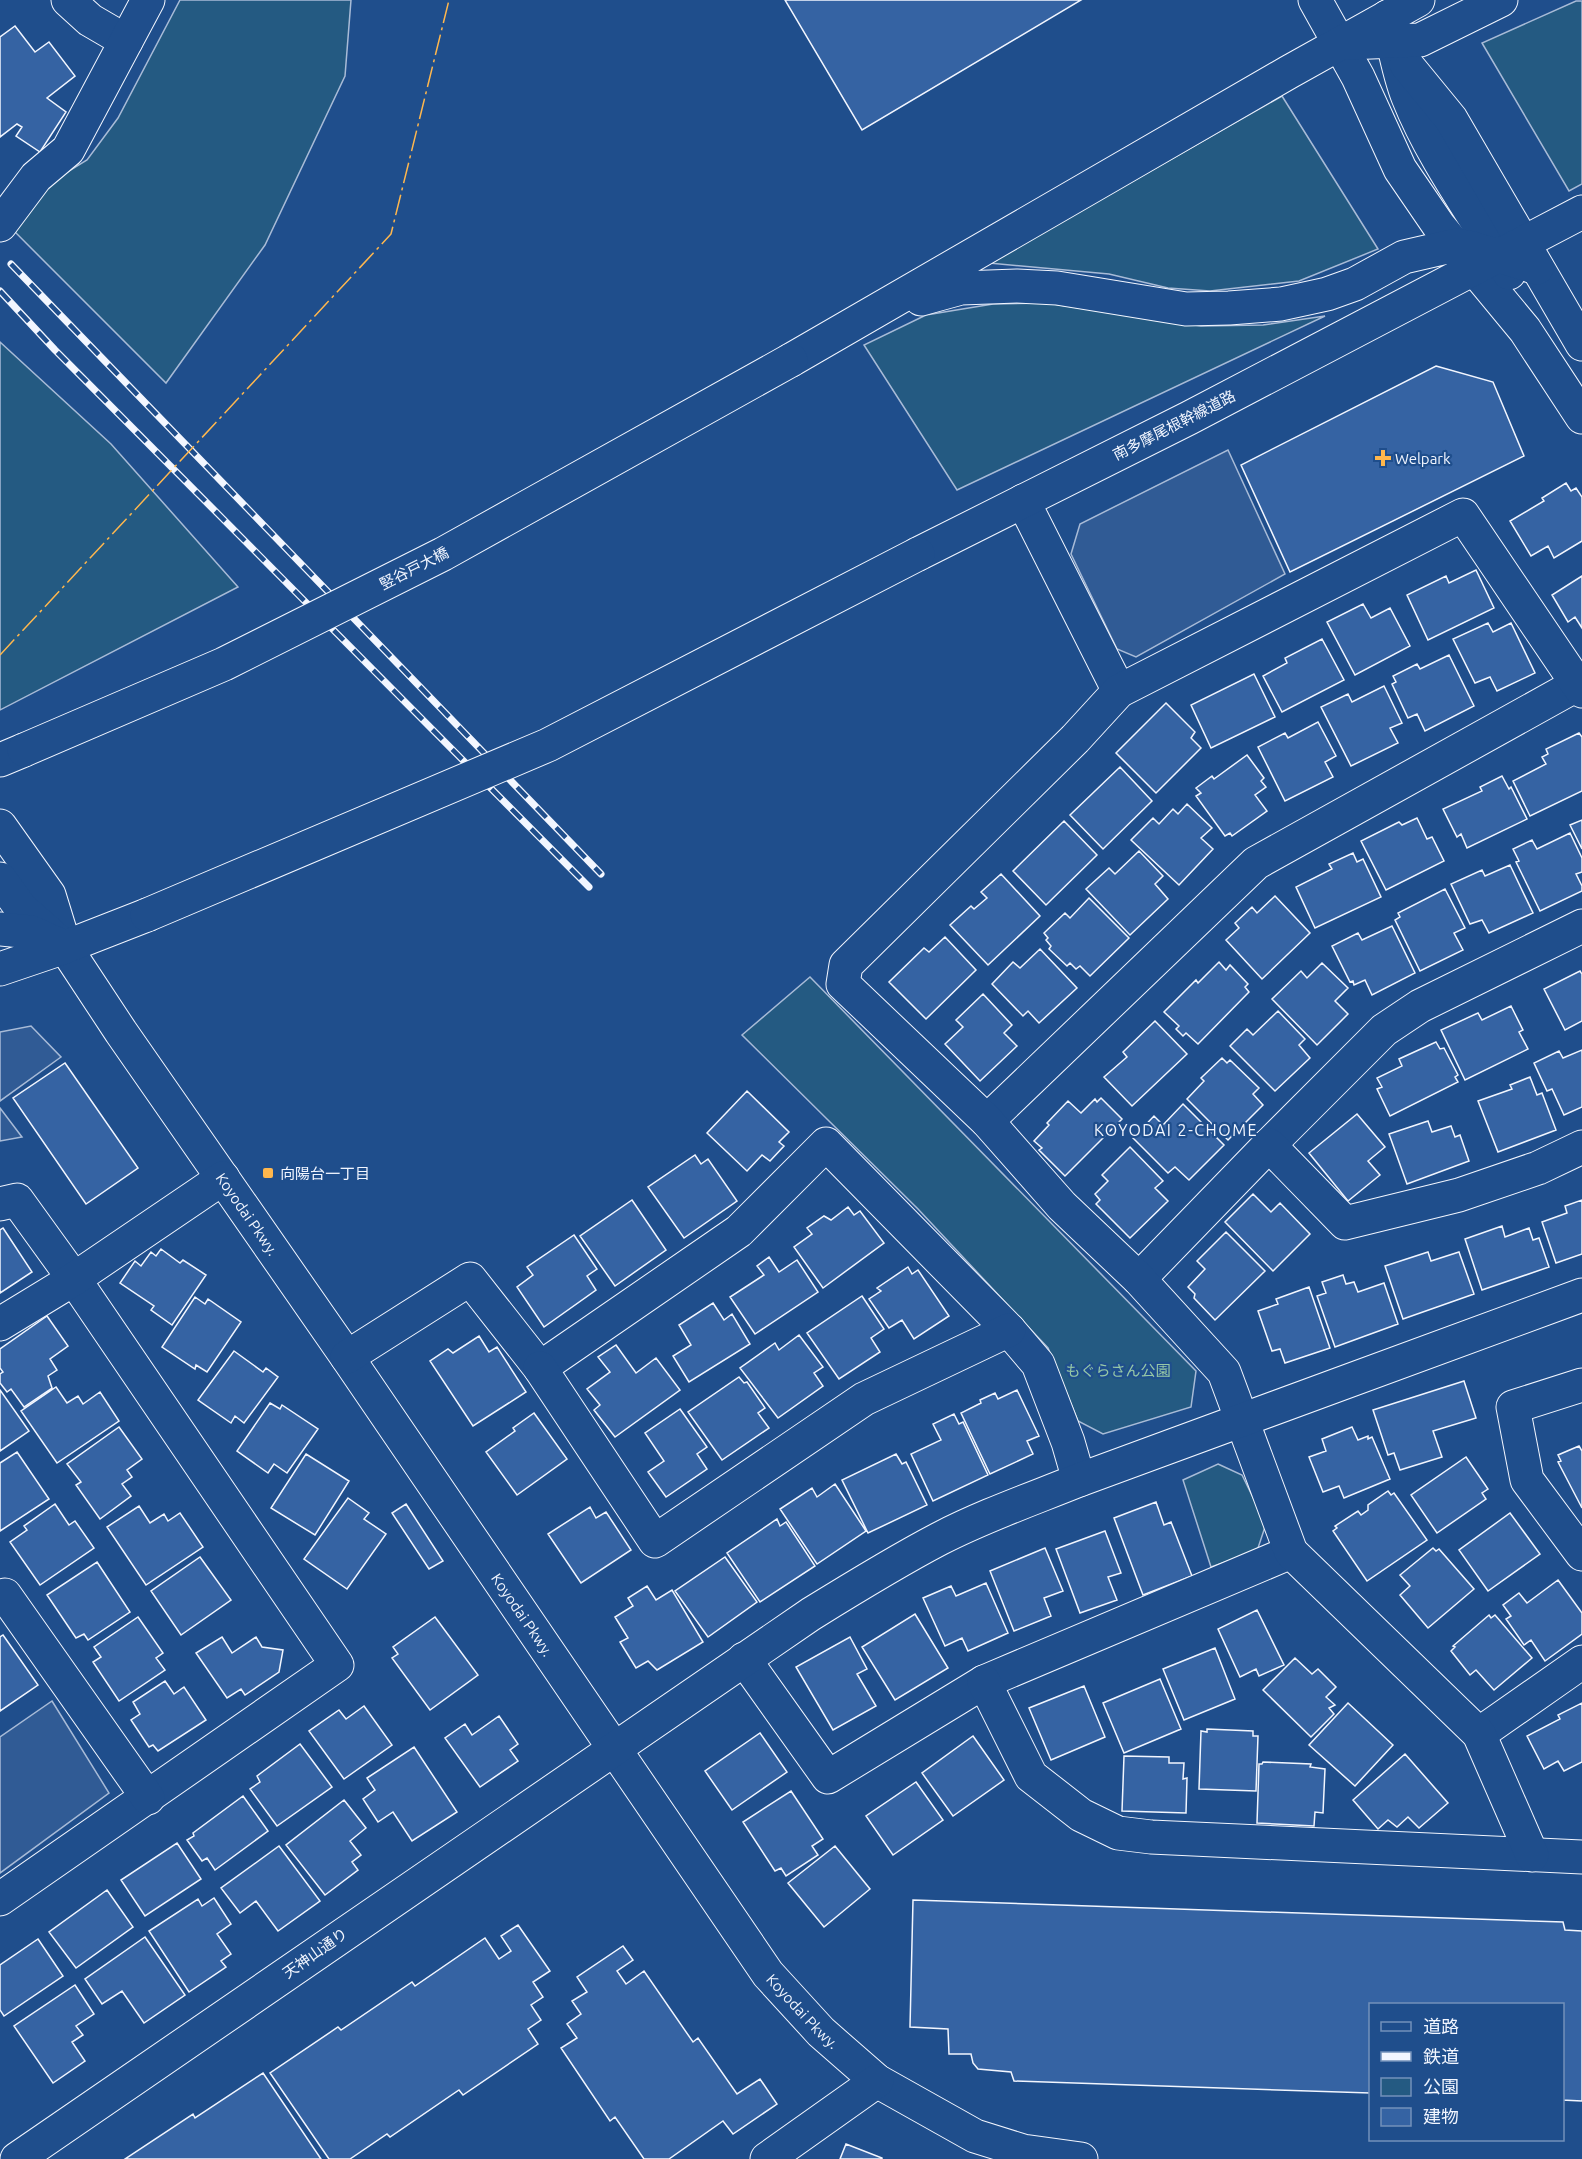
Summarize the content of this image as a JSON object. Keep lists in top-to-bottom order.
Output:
{
  "streets": {
    "street": [
      "南多摩尾根幹線道路",
      "竪谷戸大橋",
      "Koyodai Pkwy.",
      "天神山通り"
    ]
  },
  "crossings": [
    ["南多摩尾根幹線道路", "Koyodai Pkwy."],
    ["Koyodai Pkwy.", "天神山通り"]
  ],
  "districts": ["KOYODAI 2-CHOME"],
  "parks": ["もぐらさん公園"],
  "places": {
    "health": ["Welpark"],
    "transit": ["向陽台一丁目"]
  },
  "legend": [
    "道路",
    "鉄道",
    "公園",
    "建物"
  ]
}
